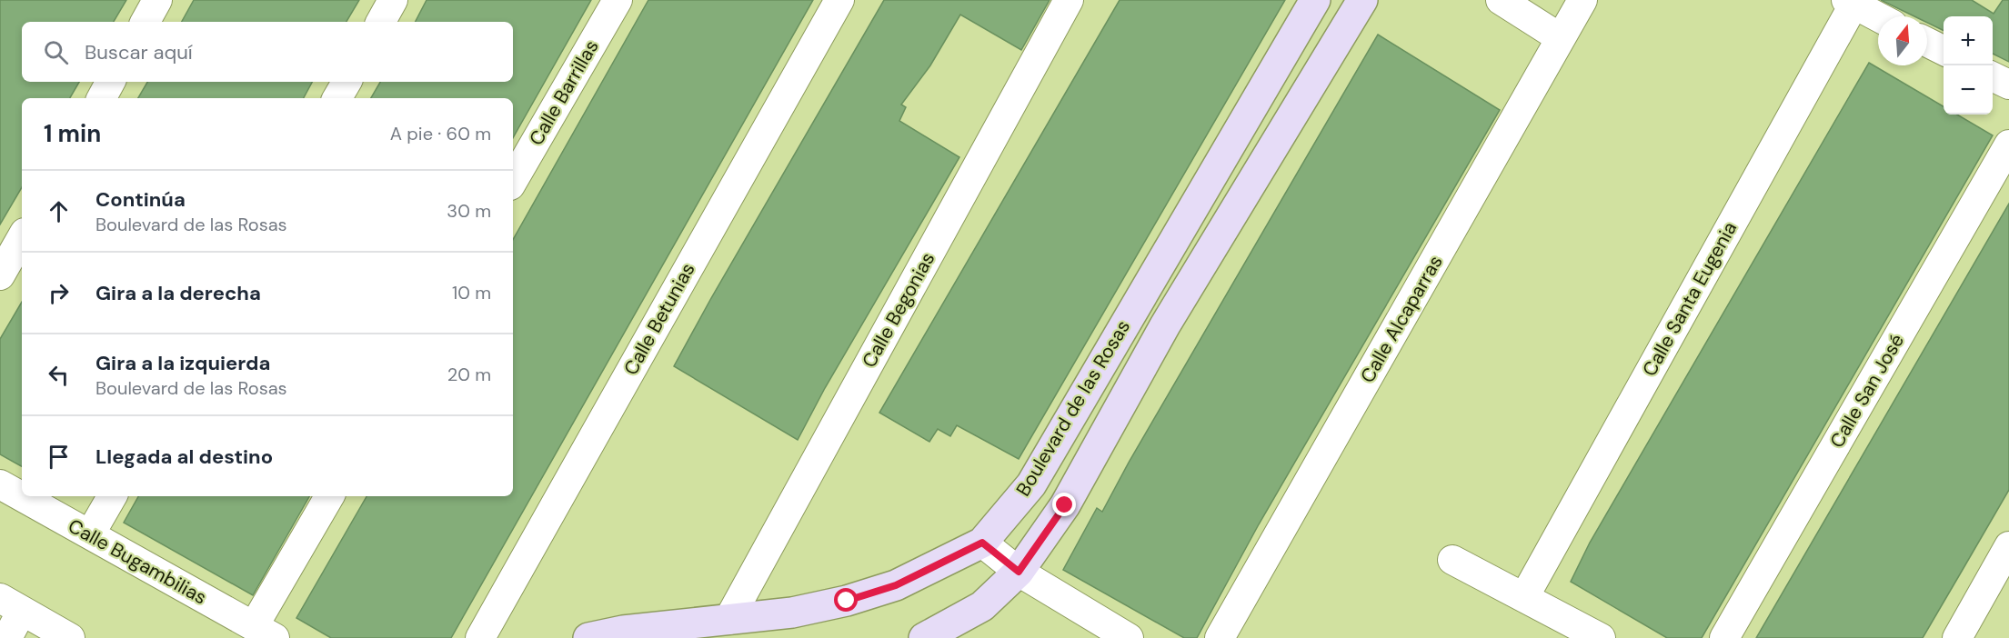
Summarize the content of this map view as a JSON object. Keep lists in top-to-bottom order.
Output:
{
  "streets": {
    "street": [
      "Calle Barrillas",
      "Calle Santa Eugenia",
      "Calle Begonias",
      "Calle Betunias",
      "Calle Alcaparras",
      "Calle San José",
      "Boulevard de las Rosas",
      "Calle Bugambilias"
    ]
  },
  "crossings": [
    ["Calle Begonias", "Boulevard de las Rosas"]
  ],
  "north": "top",
  "page": {
    "map_buttons": ["+", "−"],
    "search": "Buscar aquí",
    "heading": ["1 min", "A pie · 60 m"],
    "list": [
      ["Continúa", "Boulevard de las Rosas", "30 m"],
      ["Gira a la derecha", "10 m"],
      ["Gira a la izquierda", "Boulevard de las Rosas", "20 m"],
      "Llegada al destino"
    ]
  }
}
